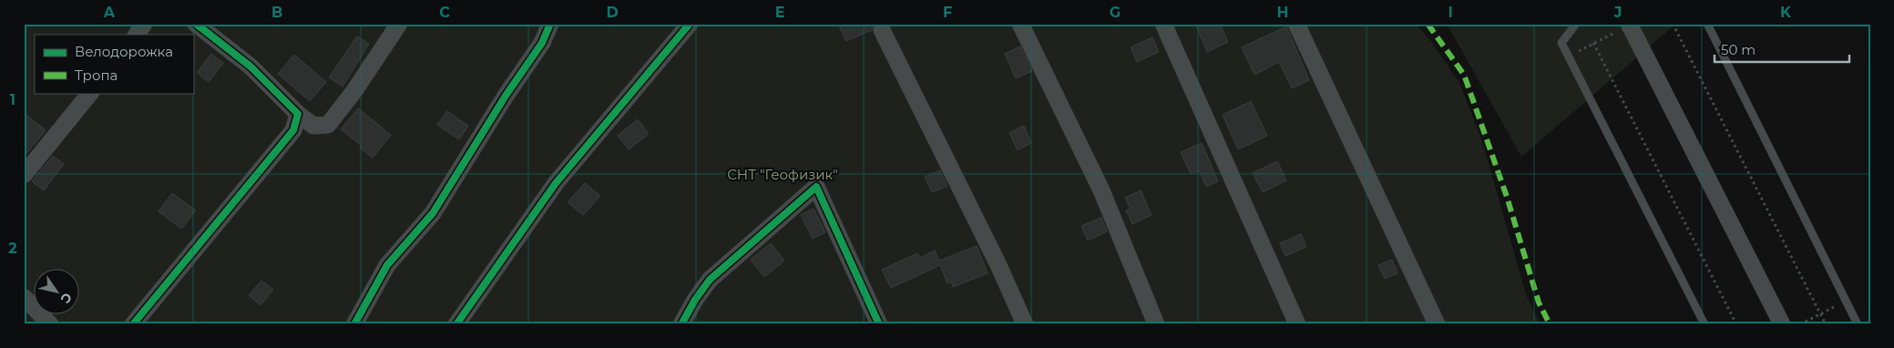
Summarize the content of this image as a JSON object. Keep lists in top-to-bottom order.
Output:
{
  "parks": ["СНТ \"Геофизик\""],
  "legend": ["Велодорожка", "Тропа"],
  "scale_bar": "50 m",
  "north": "bottom right",
  "grid": {
    "columns": [
      "A",
      "B",
      "C",
      "D",
      "E",
      "F",
      "G",
      "H",
      "I",
      "J",
      "K"
    ],
    "rows": ["1", "2"]
  }
}
